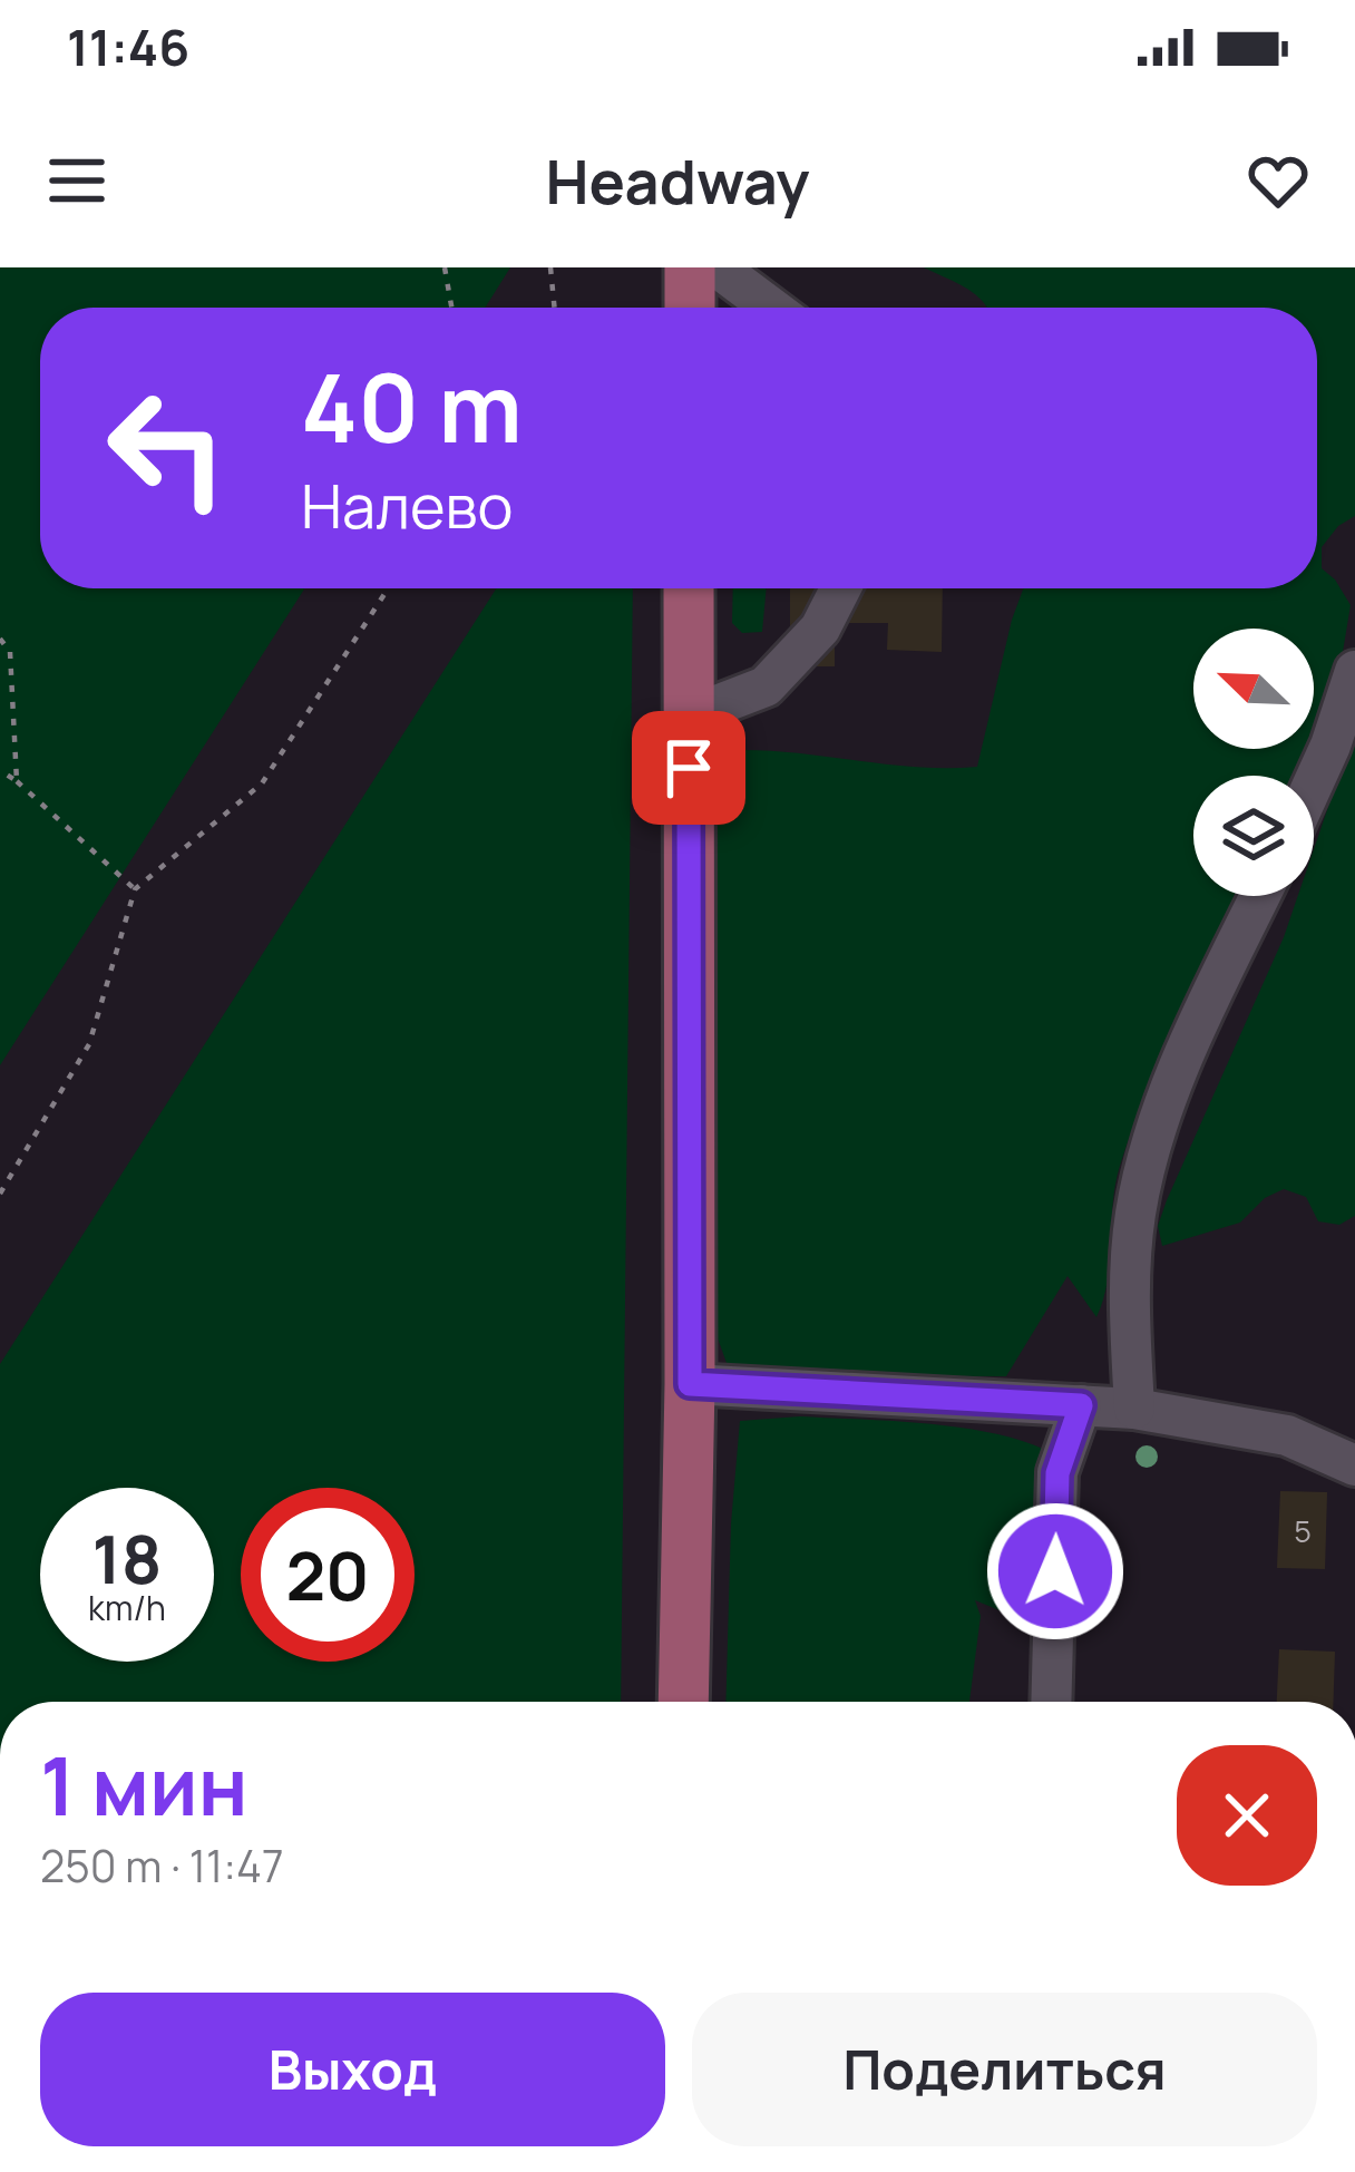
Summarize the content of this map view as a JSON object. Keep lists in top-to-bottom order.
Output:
{
  "house_numbers": ["5"],
  "north": "top left",
  "page": {
    "status": "11:46",
    "header": "Headway",
    "turn": ["40 m", "Налево"],
    "speed": "18 km/h",
    "limit": "20",
    "heading": ["1 мин", "250 m · 11:47"],
    "buttons": ["Выход", "Поделиться"]
  }
}
